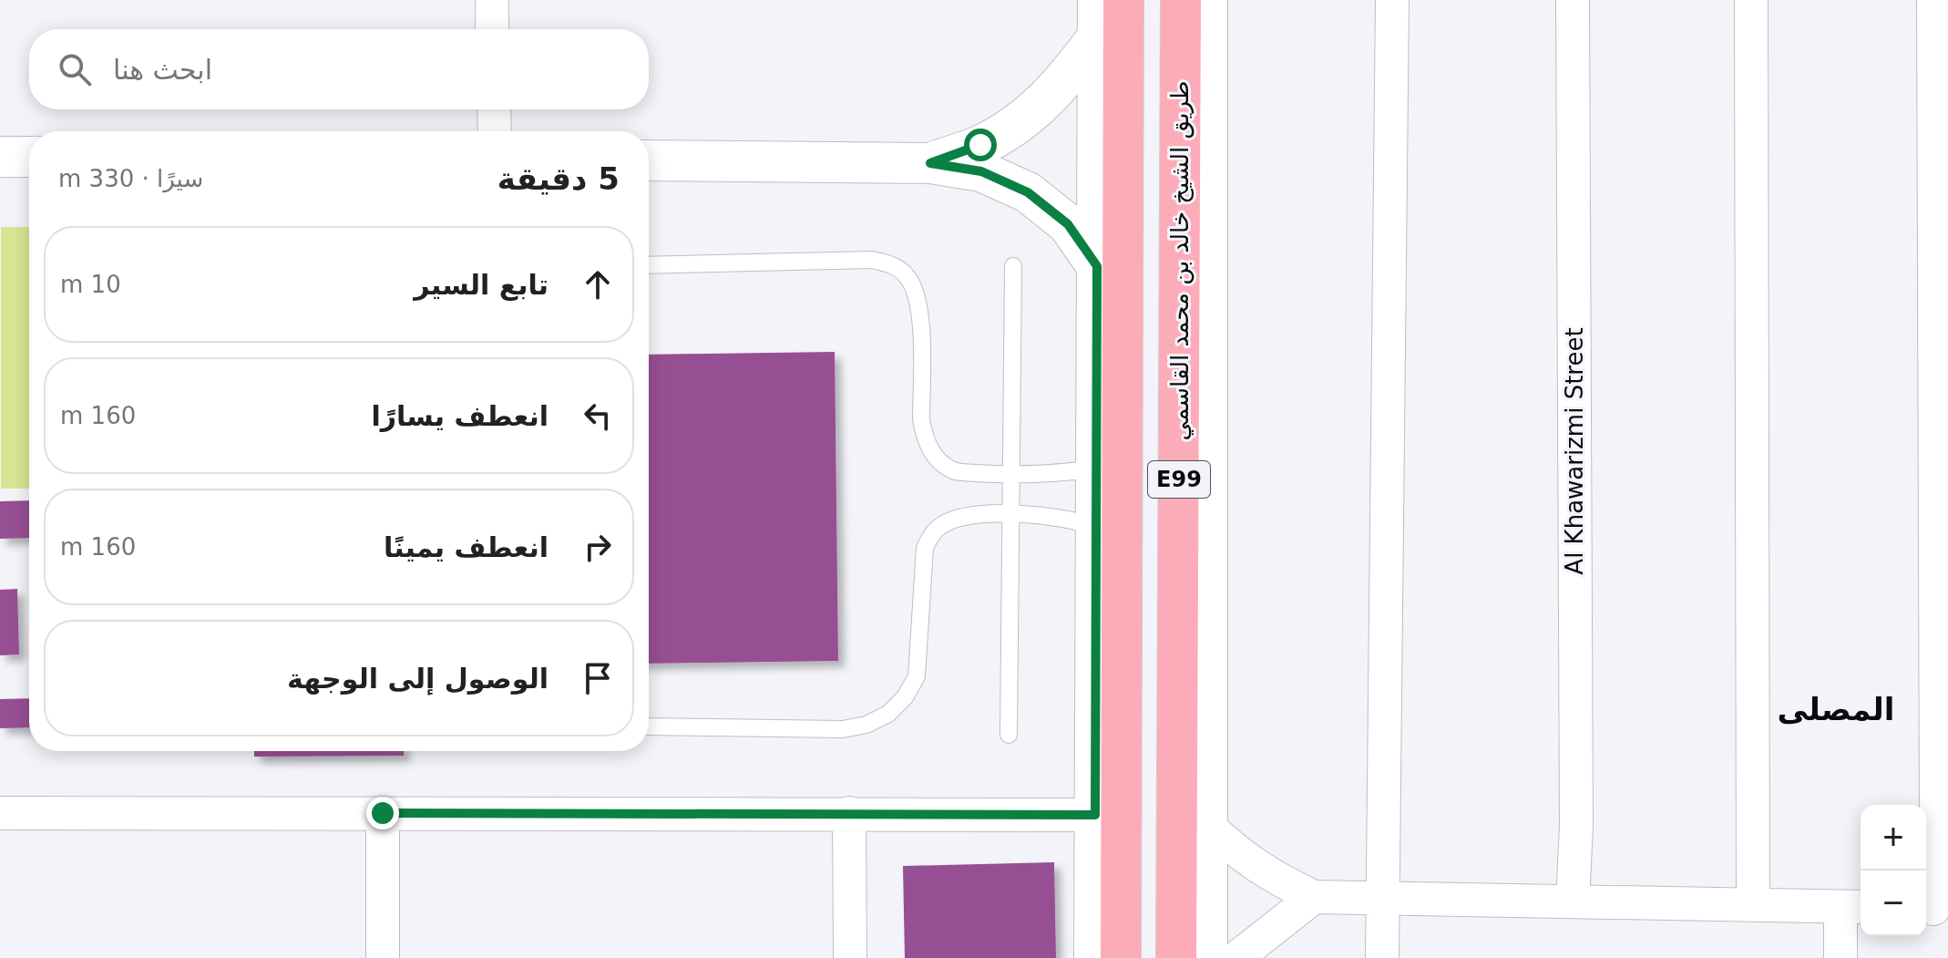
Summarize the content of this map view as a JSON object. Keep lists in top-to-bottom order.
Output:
{
  "streets": {
    "highway": ["طريق الشيخ خالد بن محمد القاسمي", "E99"],
    "street": ["Al Khawarizmi Street"]
  },
  "districts": ["المصلى"],
  "page": {
    "search": "ابحث هنا",
    "heading": ["5 دقيقة", "سيرًا · 330 m"],
    "list": [
      ["تابع السير", "10 m"],
      ["انعطف يسارًا", "160 m"],
      ["انعطف يمينًا", "160 m"],
      "الوصول إلى الوجهة"
    ],
    "map_buttons": ["+", "−"]
  }
}
